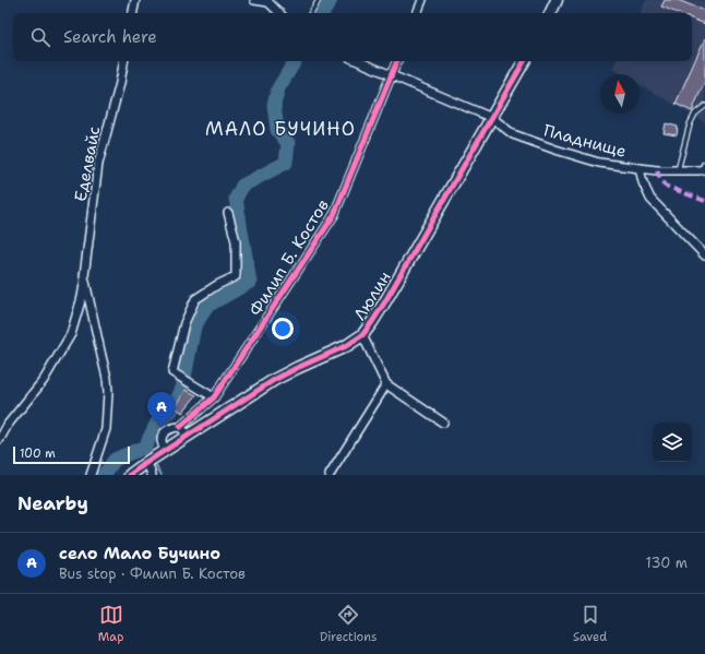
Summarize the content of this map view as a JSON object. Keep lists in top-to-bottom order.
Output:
{
  "streets": {
    "street": [
      "Пладнище",
      "Еделвайс",
      "Филип Б. Костов",
      "Люлин"
    ]
  },
  "crossings": [
    ["Пладнище", "Филип Б. Костов"],
    ["Пладнище", "Люлин"],
    ["Филип Б. Костов", "Люлин"]
  ],
  "districts": ["МАЛО БУЧИНО"],
  "scale_bar": "100 m",
  "north": "top",
  "page": {
    "search": "Search here",
    "pins": "A",
    "scale": "100 m",
    "heading": "Nearby",
    "list": [
      {
        "mark": "A",
        "name": "село Мало Бучино",
        "note": "Bus stop · Филип Б. Костов",
        "value": "130 m"
      }
    ],
    "nav": ["Map", "Directions", "Saved"]
  }
}
